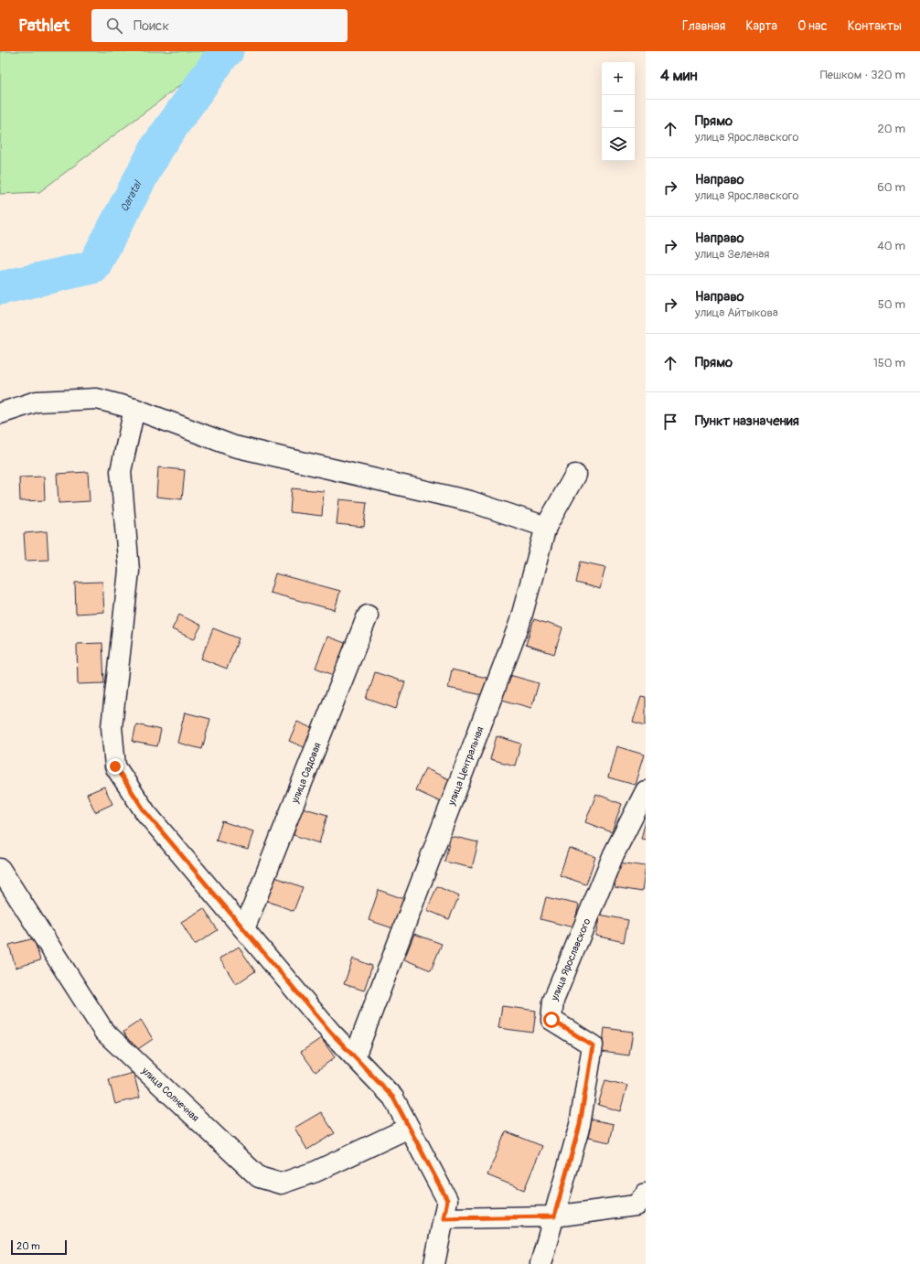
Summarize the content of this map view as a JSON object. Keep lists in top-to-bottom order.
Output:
{
  "streets": {
    "street": [
      "улица Центральная",
      "улица Садовая",
      "улица Ярославского",
      "улица Солнечная"
    ]
  },
  "water": ["Qaratal"],
  "scale_bar": "20 m",
  "page": {
    "header": "Pathlet",
    "search": "Поиск",
    "nav": [
      "Главная",
      "Карта",
      "О нас",
      "Контакты"
    ],
    "heading": ["4 мин", "Пешком · 320 m"],
    "map_buttons": ["+", "−"],
    "list": [
      ["Прямо", "улица Ярославского", "20 m"],
      ["Направо", "улица Ярославского", "60 m"],
      ["Направо", "улица Зеленая", "40 m"],
      ["Направо", "улица Айтыкова", "50 m"],
      ["Прямо", "150 m"],
      "Пункт назначения"
    ],
    "scale": "20 m"
  }
}
